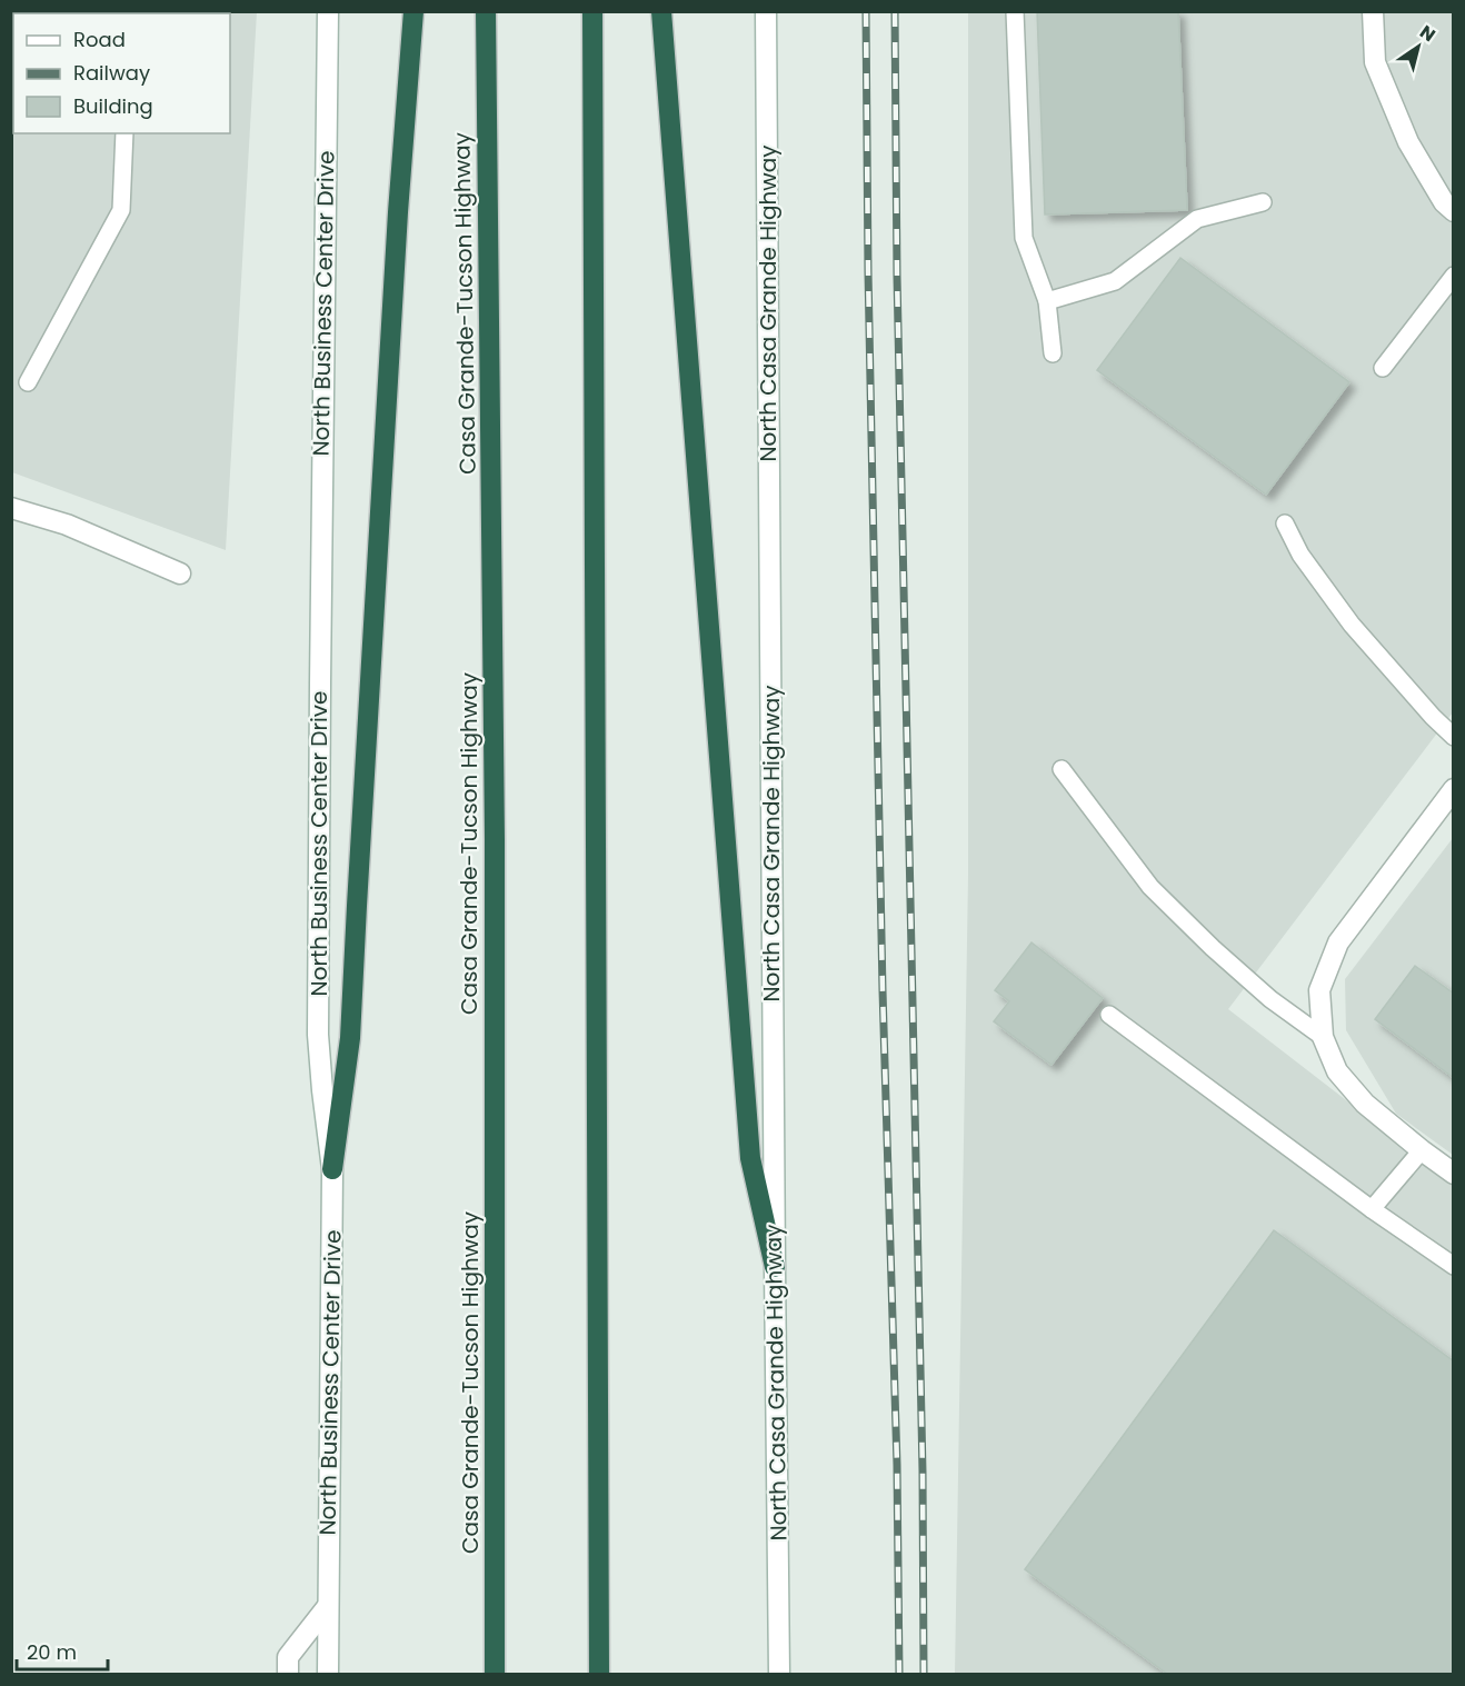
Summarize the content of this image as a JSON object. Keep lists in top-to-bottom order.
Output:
{
  "streets": {
    "highway": ["Casa Grande-Tucson Highway"],
    "main road": ["North Business Center Drive", "North Casa Grande Highway"]
  },
  "legend": ["Road", "Railway", "Building"],
  "scale_bar": "20 m",
  "north": "top right"
}
